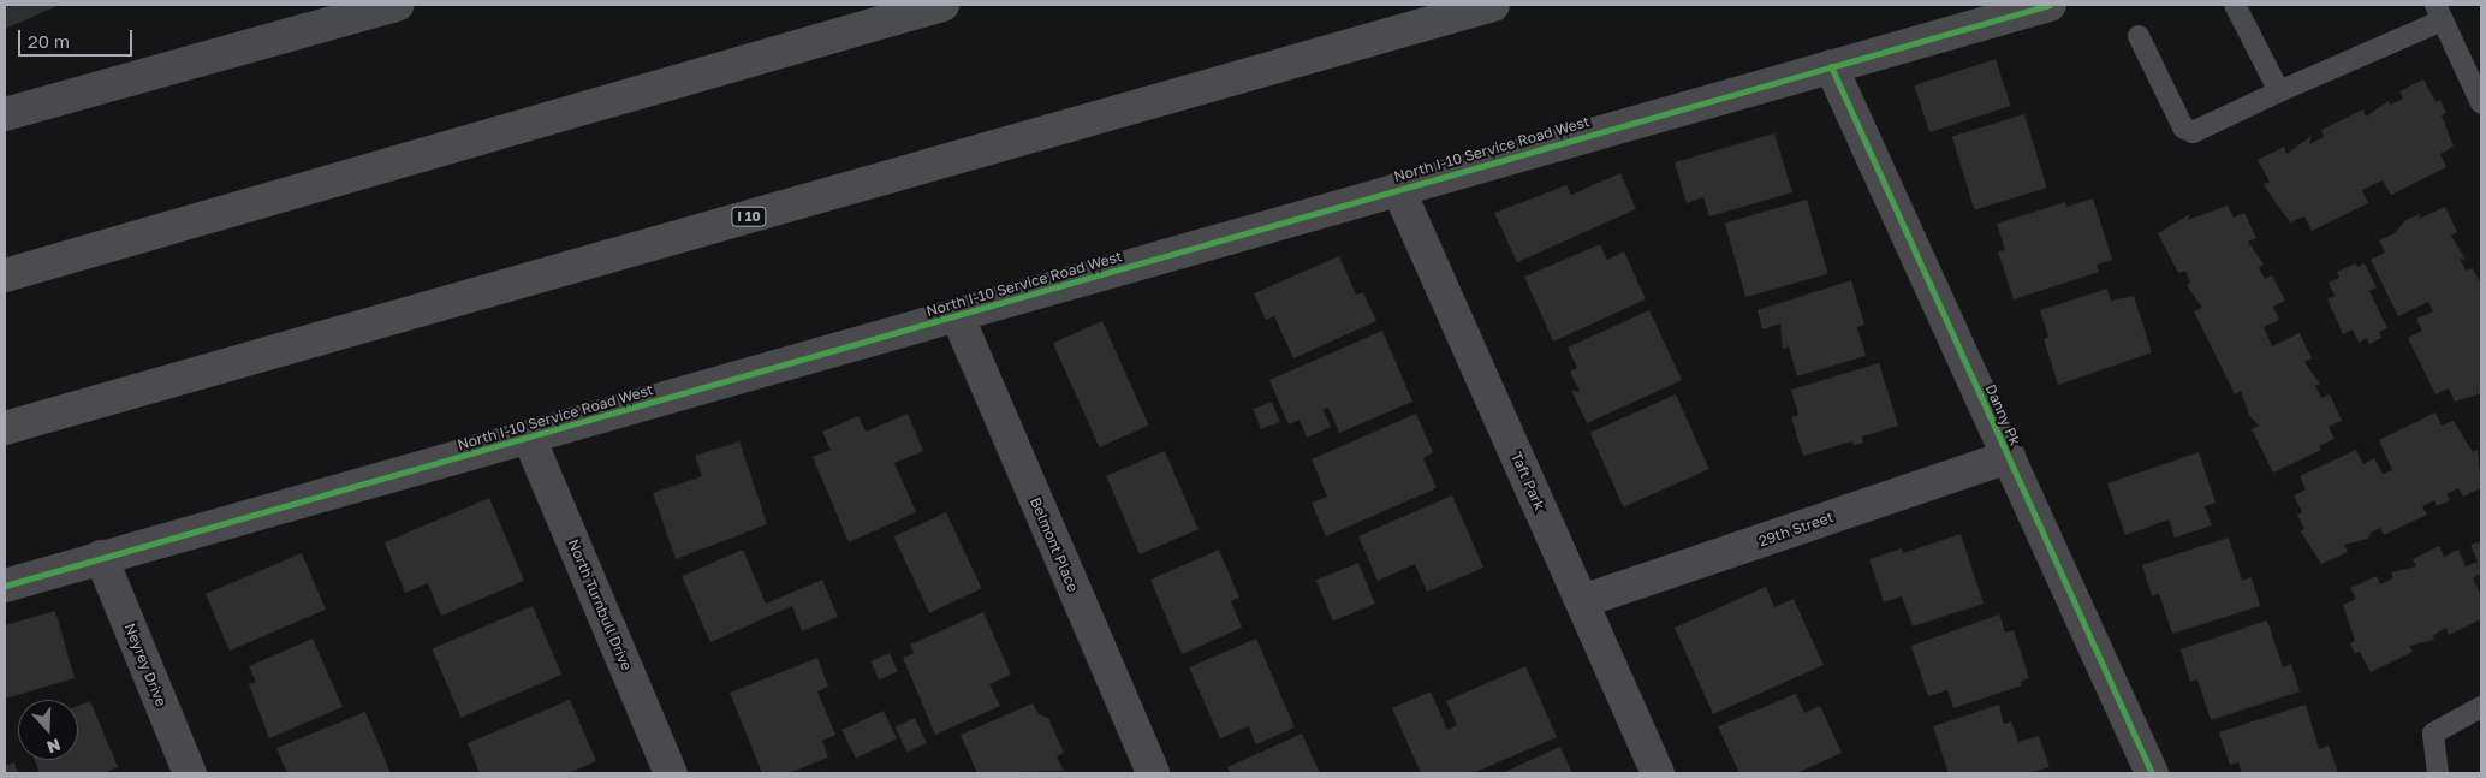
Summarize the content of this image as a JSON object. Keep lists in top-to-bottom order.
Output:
{
  "streets": {
    "highway": ["I 10"],
    "street": [
      "North I-10 Service Road West",
      "Danny Pk",
      "Taft Park",
      "29th Street",
      "Belmont Place",
      "North Turnbull Drive",
      "Neyrey Drive"
    ]
  },
  "crossings": [
    ["North I-10 Service Road West", "Danny Pk"],
    ["North I-10 Service Road West", "Taft Park"],
    ["North I-10 Service Road West", "Belmont Place"],
    ["North I-10 Service Road West", "North Turnbull Drive"],
    ["North I-10 Service Road West", "Neyrey Drive"],
    ["Danny Pk", "29th Street"],
    ["Taft Park", "29th Street"]
  ],
  "scale_bar": "20 m",
  "north": "bottom"
}
